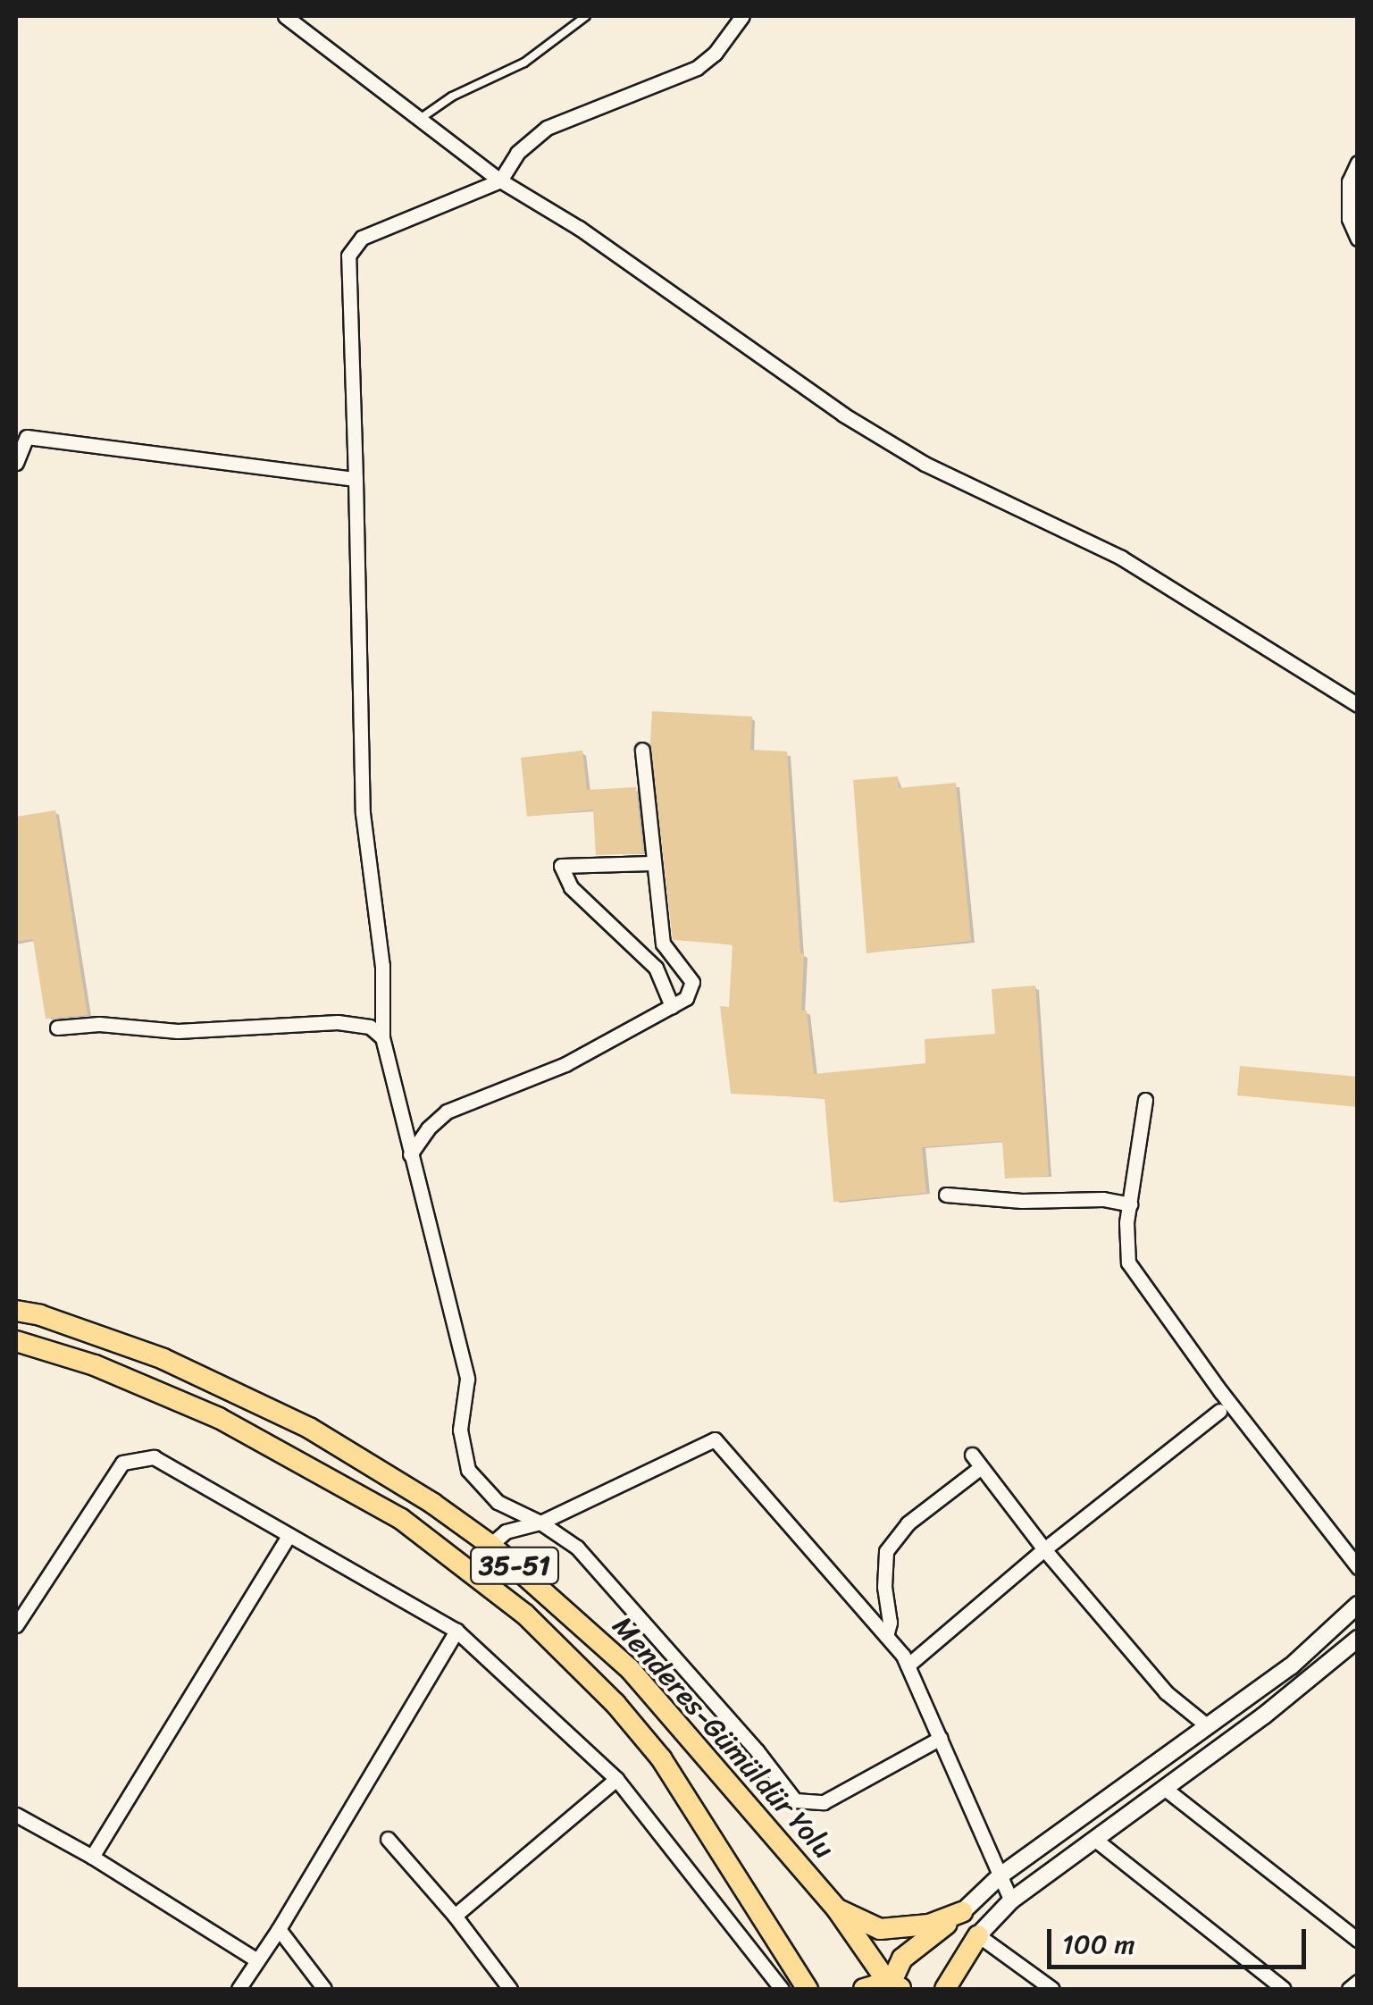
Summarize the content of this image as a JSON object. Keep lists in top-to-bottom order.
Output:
{
  "streets": {
    "main road": ["35-51", "Menderes-Gümüldür Yolu"]
  },
  "scale_bar": "100 m"
}
